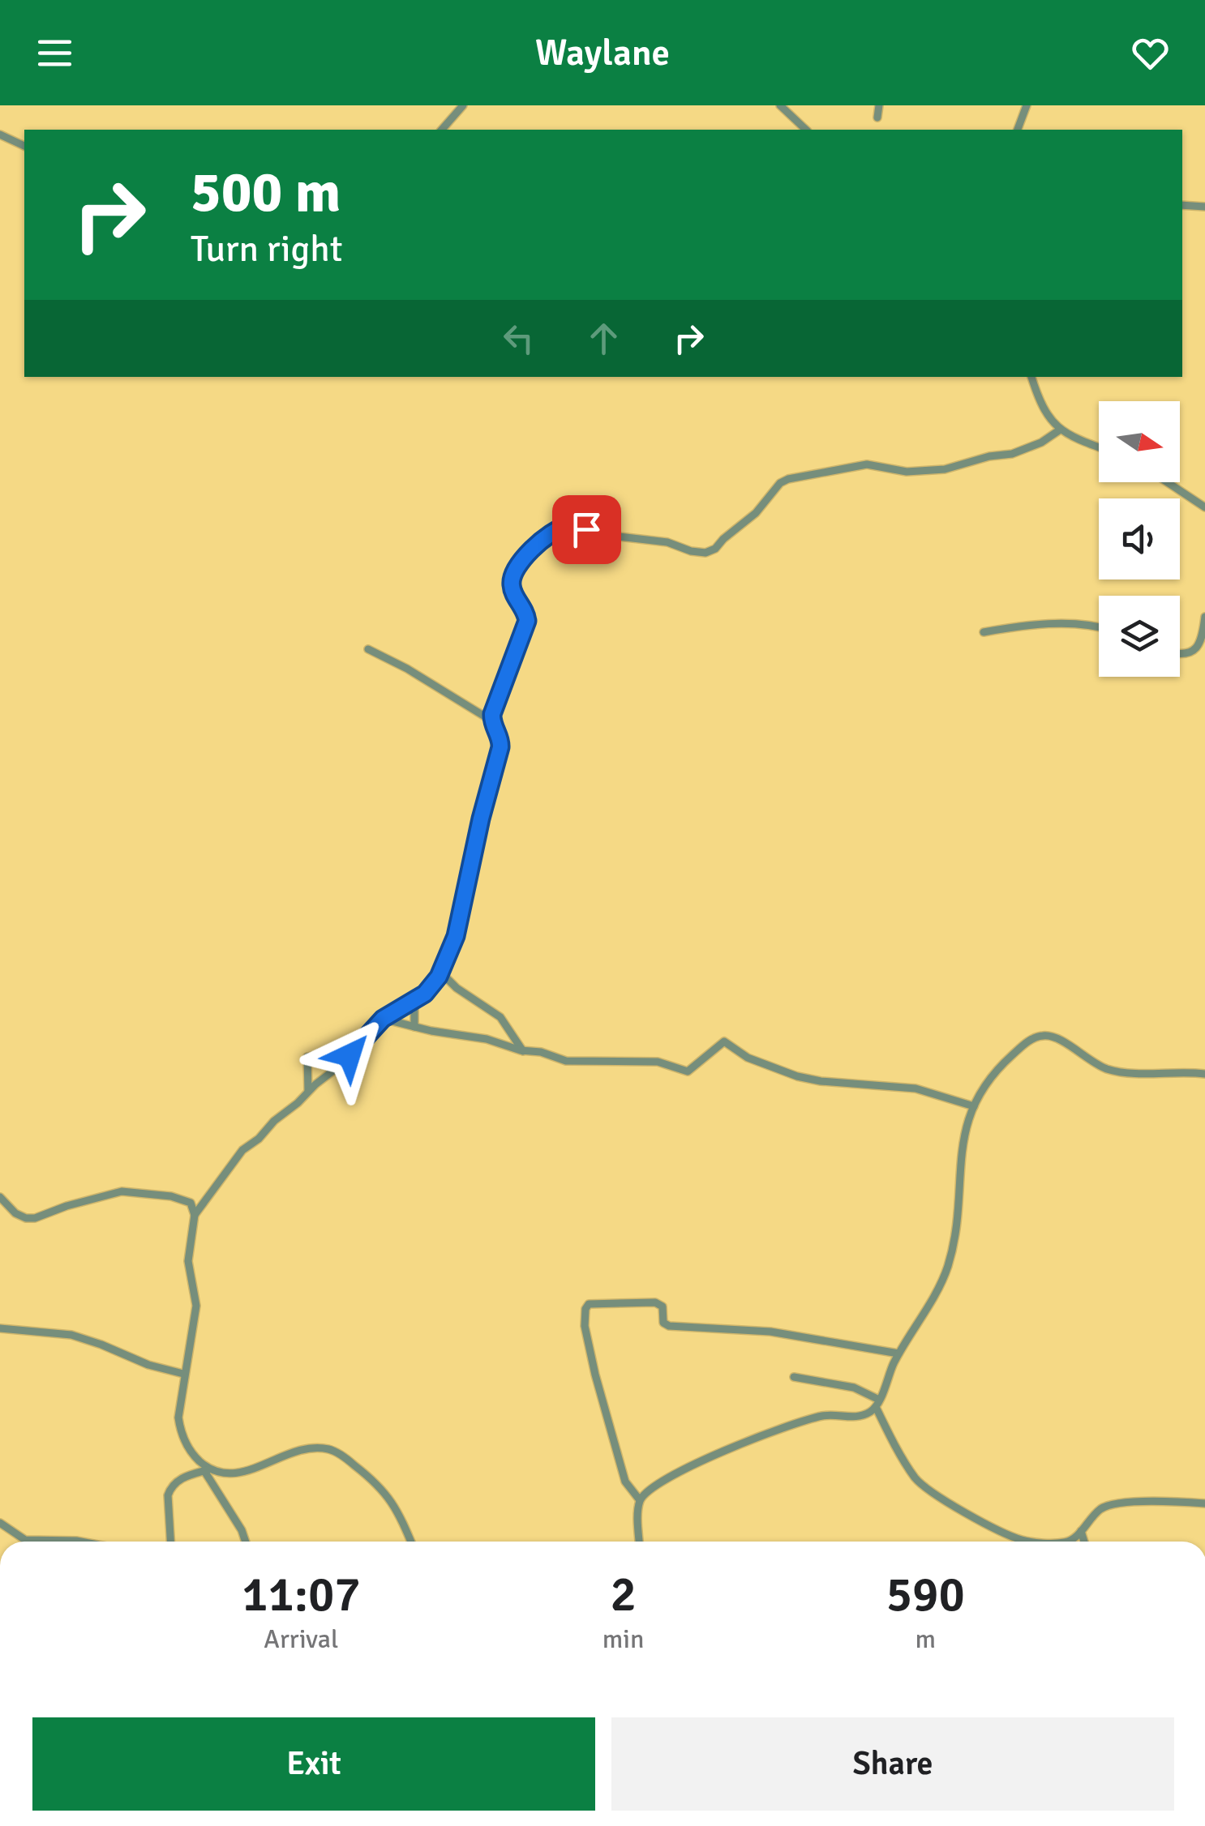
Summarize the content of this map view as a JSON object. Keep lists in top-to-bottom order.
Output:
{
  "north": "right",
  "page": {
    "header": "Waylane",
    "turn": ["500 m", "Turn right"],
    "eta": [
      "11:07",
      "Arrival",
      "2",
      "min",
      "590",
      "m"
    ],
    "buttons": ["Exit", "Share"]
  }
}
